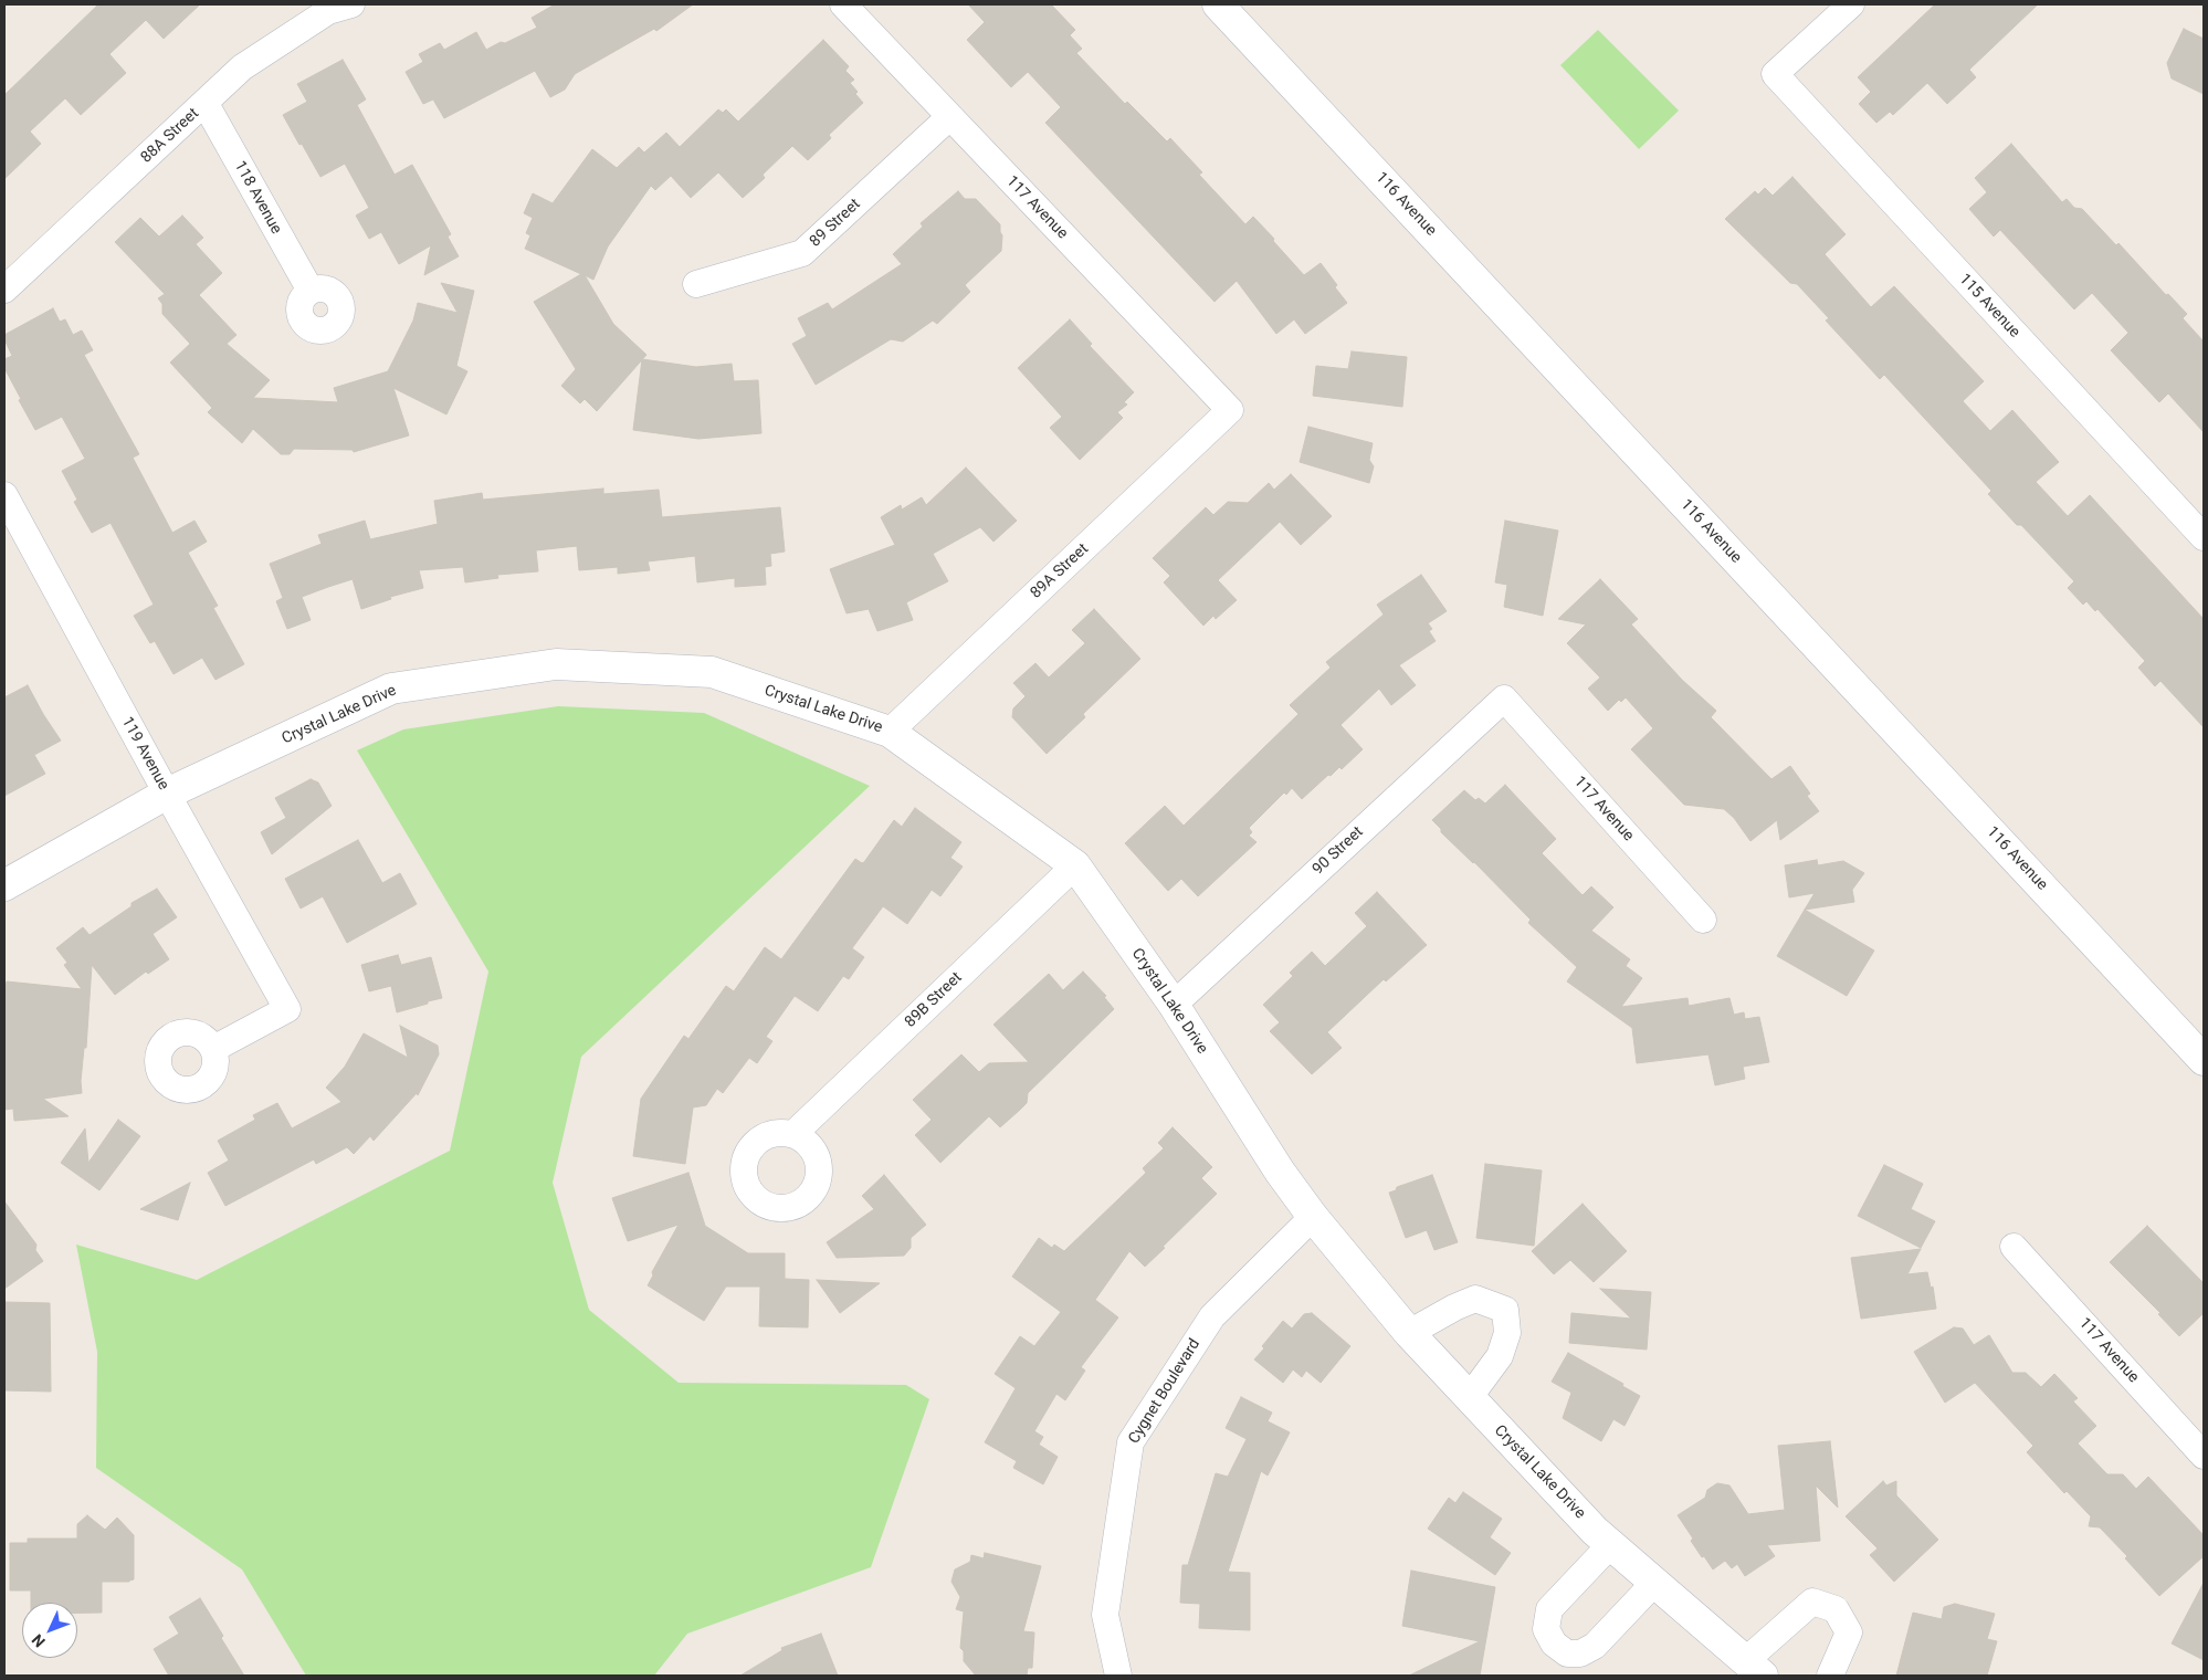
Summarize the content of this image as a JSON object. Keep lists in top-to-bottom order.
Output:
{
  "streets": {
    "street": [
      "88A Street",
      "118 Avenue",
      "116 Avenue",
      "117 Avenue",
      "89 Street",
      "115 Avenue",
      "89A Street",
      "Crystal Lake Drive",
      "119 Avenue",
      "90 Street",
      "89B Street",
      "Cygnet Boulevard"
    ]
  },
  "crossings": [
    ["88A Street", "118 Avenue"],
    ["117 Avenue", "89 Street"],
    ["117 Avenue", "89A Street"],
    ["117 Avenue", "90 Street"],
    ["89A Street", "Crystal Lake Drive"],
    ["Crystal Lake Drive", "119 Avenue"],
    ["Crystal Lake Drive", "90 Street"],
    ["Crystal Lake Drive", "89B Street"],
    ["Crystal Lake Drive", "Cygnet Boulevard"]
  ],
  "north": "bottom left"
}
